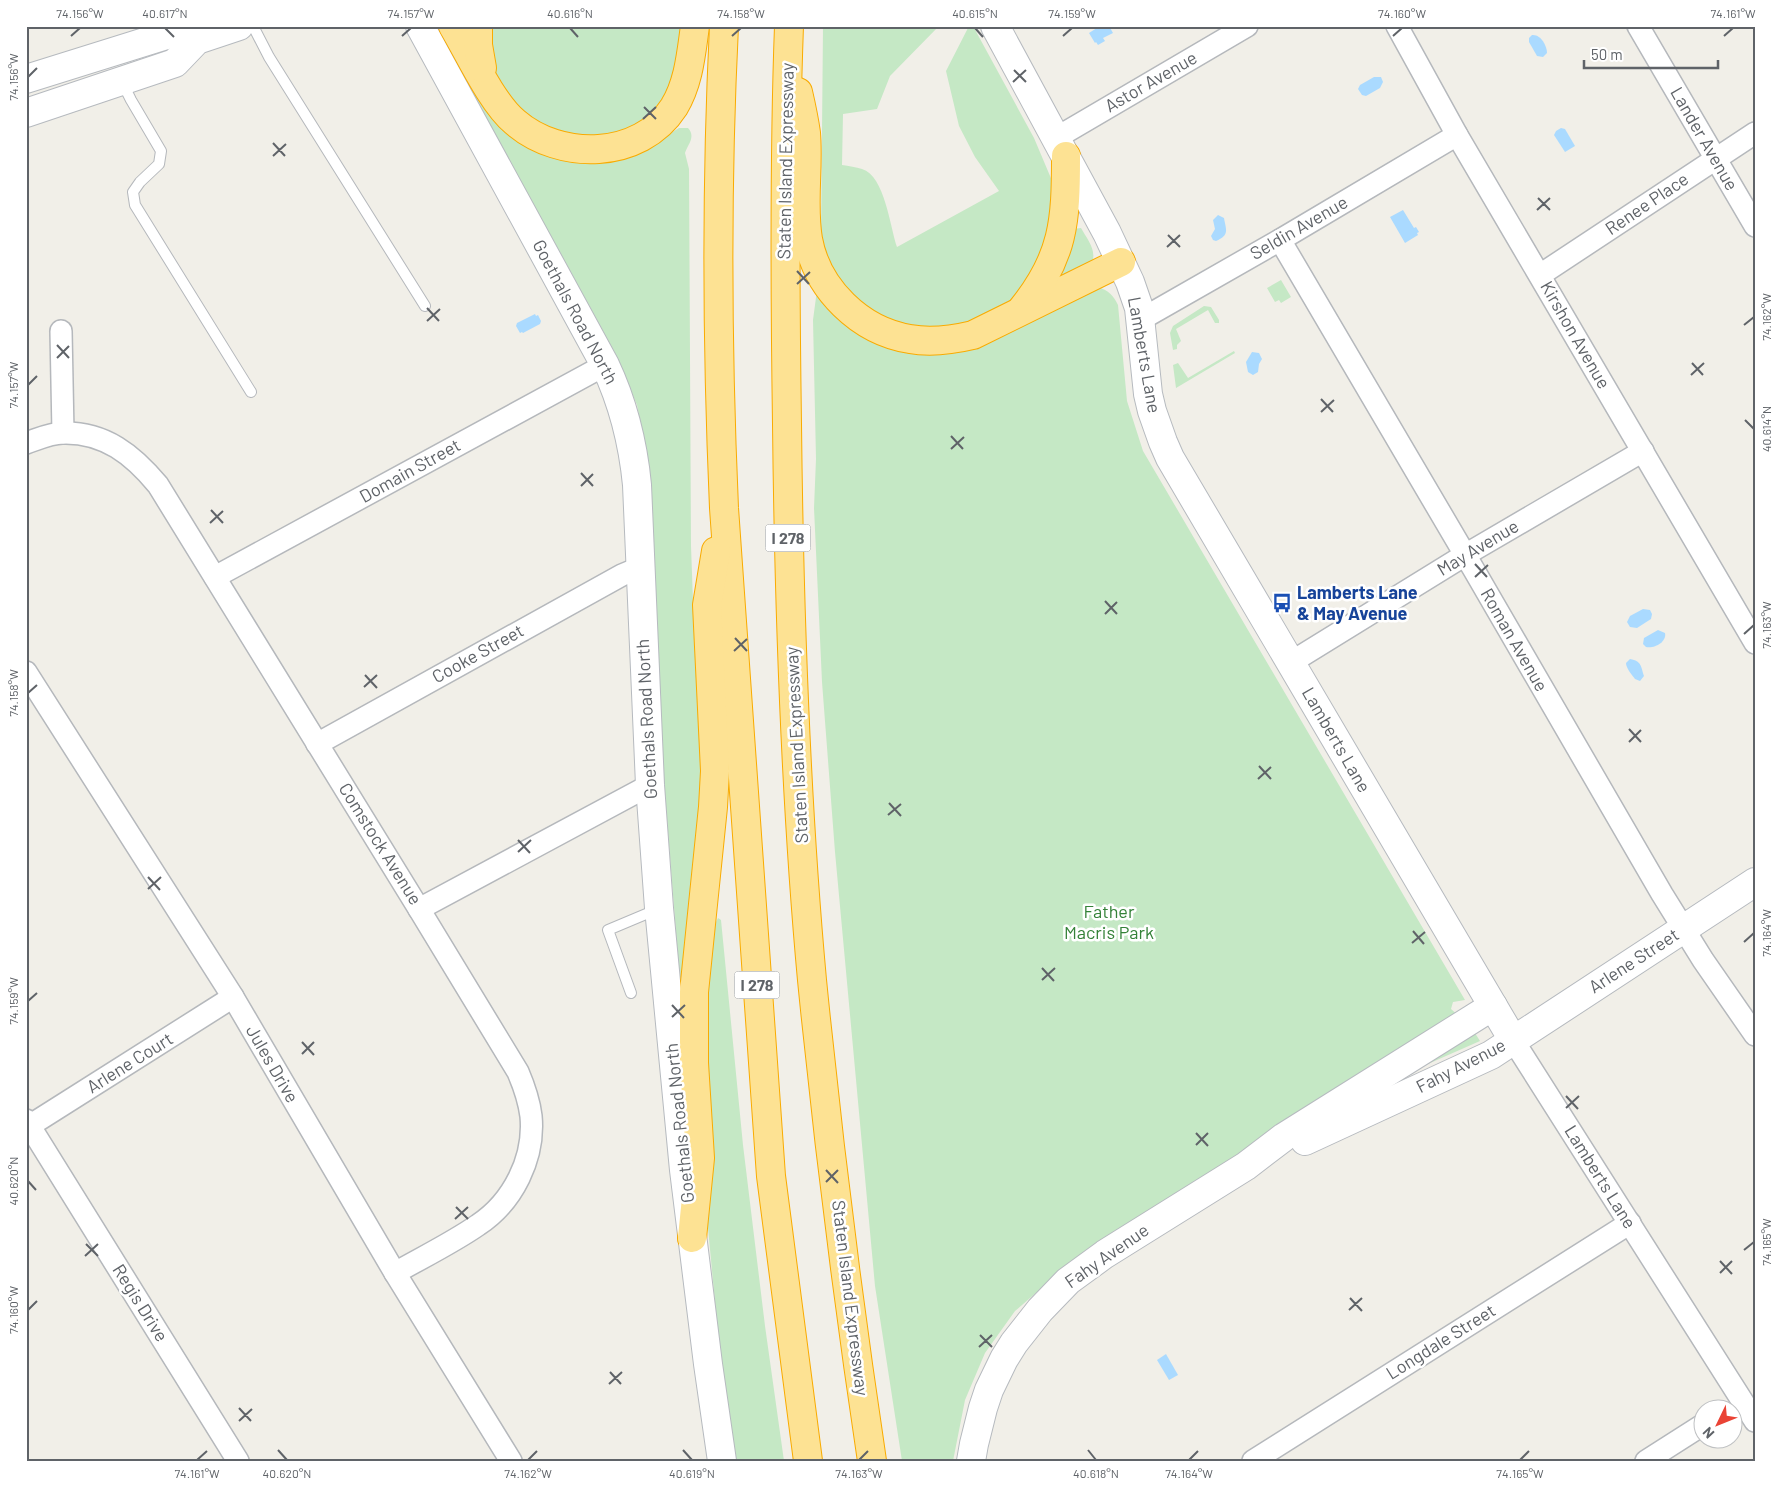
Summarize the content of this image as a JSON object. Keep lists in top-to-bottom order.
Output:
{
  "streets": {
    "highway": ["Staten Island Expressway", "I 278"],
    "main road": [
      "Goethals Road North",
      "Lamberts Lane",
      "Arlene Street",
      "Fahy Avenue"
    ],
    "street": [
      "Astor Avenue",
      "Lander Avenue",
      "Renee Place",
      "Seldin Avenue",
      "Kirshon Avenue",
      "Domain Street",
      "May Avenue",
      "Roman Avenue",
      "Cooke Street",
      "Comstock Avenue",
      "Arlene Court",
      "Jules Drive",
      "Regis Drive",
      "Longdale Street"
    ]
  },
  "crossings": [
    ["Astor Avenue", "Lamberts Lane"],
    ["Lander Avenue", "Renee Place"],
    ["Renee Place", "Kirshon Avenue"],
    ["Seldin Avenue", "Kirshon Avenue"],
    ["Seldin Avenue", "Lamberts Lane"],
    ["Seldin Avenue", "Roman Avenue"],
    ["Goethals Road North", "Domain Street"],
    ["Goethals Road North", "Cooke Street"],
    ["Kirshon Avenue", "May Avenue"],
    ["Lamberts Lane", "May Avenue"],
    ["Lamberts Lane", "Arlene Street"],
    ["Lamberts Lane", "Fahy Avenue"],
    ["Lamberts Lane", "Longdale Street"],
    ["Domain Street", "Comstock Avenue"],
    ["May Avenue", "Roman Avenue"],
    ["Roman Avenue", "Arlene Street"],
    ["Cooke Street", "Comstock Avenue"],
    ["Comstock Avenue", "Jules Drive"],
    ["Arlene Street", "Fahy Avenue"],
    ["Arlene Court", "Jules Drive"],
    ["Arlene Court", "Regis Drive"]
  ],
  "parks": ["Father Macris Park"],
  "places": {
    "bus stop": ["Lamberts Lane & May Avenue"]
  },
  "scale_bar": "50 m",
  "north": "bottom left",
  "coordinates": [
    "74.156°W",
    "40.617°N",
    "74.157°W",
    "40.616°N",
    "74.158°W",
    "40.615°N",
    "74.159°W",
    "74.160°W",
    "74.161°W",
    "74.162°W",
    "40.614°N",
    "74.163°W",
    "74.164°W",
    "40.620°N",
    "74.165°W",
    "40.619°N",
    "40.618°N"
  ]
}
